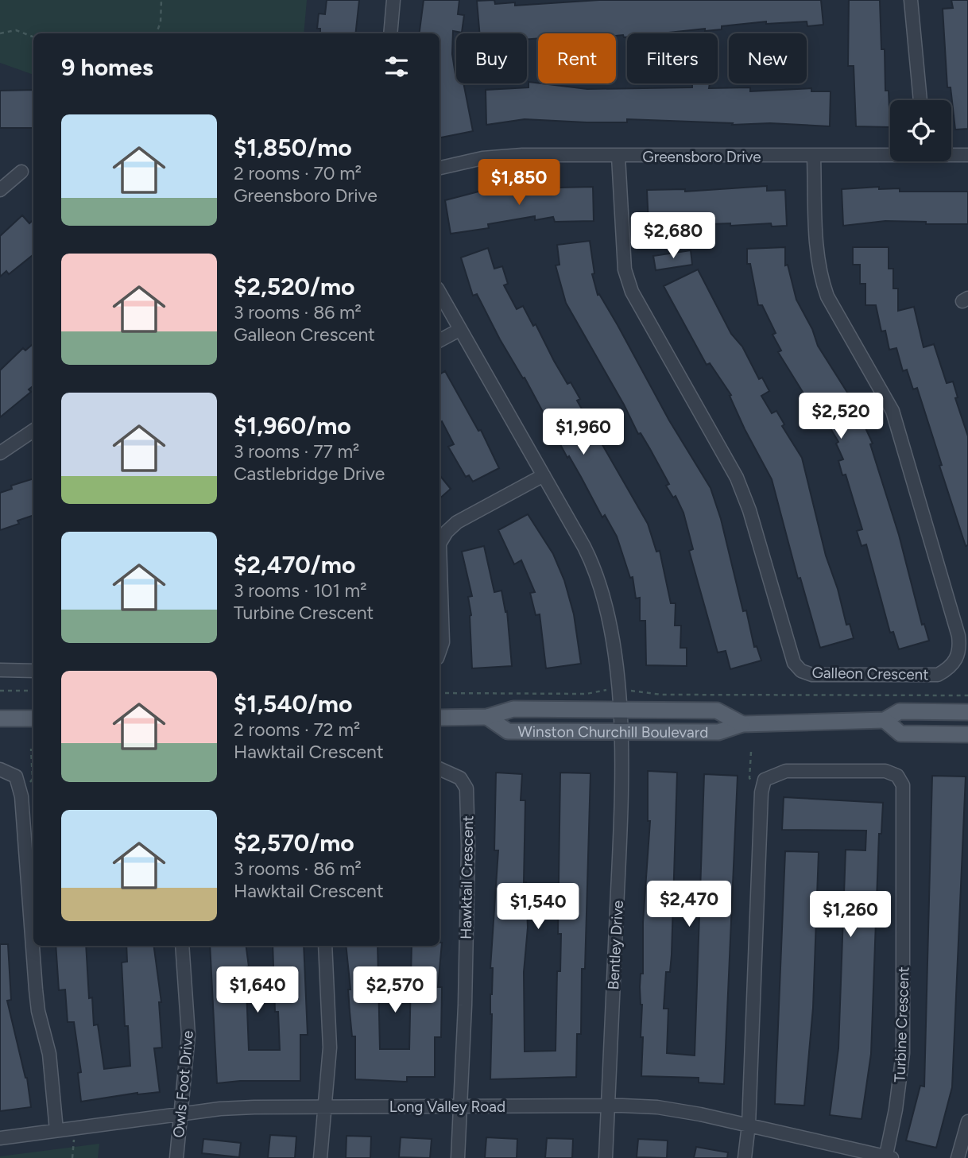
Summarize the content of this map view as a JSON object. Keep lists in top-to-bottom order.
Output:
{
  "streets": {
    "main road": ["Winston Churchill Boulevard"],
    "street": [
      "Greensboro Drive",
      "Galleon Crescent",
      "Hawktail Crescent",
      "Bentley Drive",
      "Turbine Crescent",
      "Owls Foot Drive",
      "Long Valley Road"
    ]
  },
  "crossings": [
    ["Greensboro Drive", "Galleon Crescent"],
    ["Winston Churchill Boulevard", "Bentley Drive"],
    ["Hawktail Crescent", "Long Valley Road"],
    ["Bentley Drive", "Long Valley Road"],
    ["Turbine Crescent", "Long Valley Road"],
    ["Owls Foot Drive", "Long Valley Road"]
  ],
  "page": {
    "chip": [
      "Buy",
      "Rent",
      "Filters",
      "New"
    ],
    "heading": "9 homes",
    "list": [
      {
        "name": "$1,850/mo",
        "note": "2 rooms · 70 m² · Greensboro Drive"
      },
      {
        "name": "$2,520/mo",
        "note": "3 rooms · 86 m² · Galleon Crescent"
      },
      {
        "name": "$1,960/mo",
        "note": "3 rooms · 77 m² · Castlebridge Drive"
      },
      {
        "name": "$2,470/mo",
        "note": "3 rooms · 101 m² · Turbine Crescent"
      },
      {
        "name": "$1,540/mo",
        "note": "2 rooms · 72 m² · Hawktail Crescent"
      },
      {
        "name": "$2,570/mo",
        "note": "3 rooms · 86 m² · Hawktail Crescent"
      }
    ],
    "price": [
      "$1,850",
      "$2,680",
      "$2,520",
      "$1,960",
      "$2,470",
      "$1,540",
      "$1,260",
      "$1,640",
      "$2,570"
    ]
  }
}
